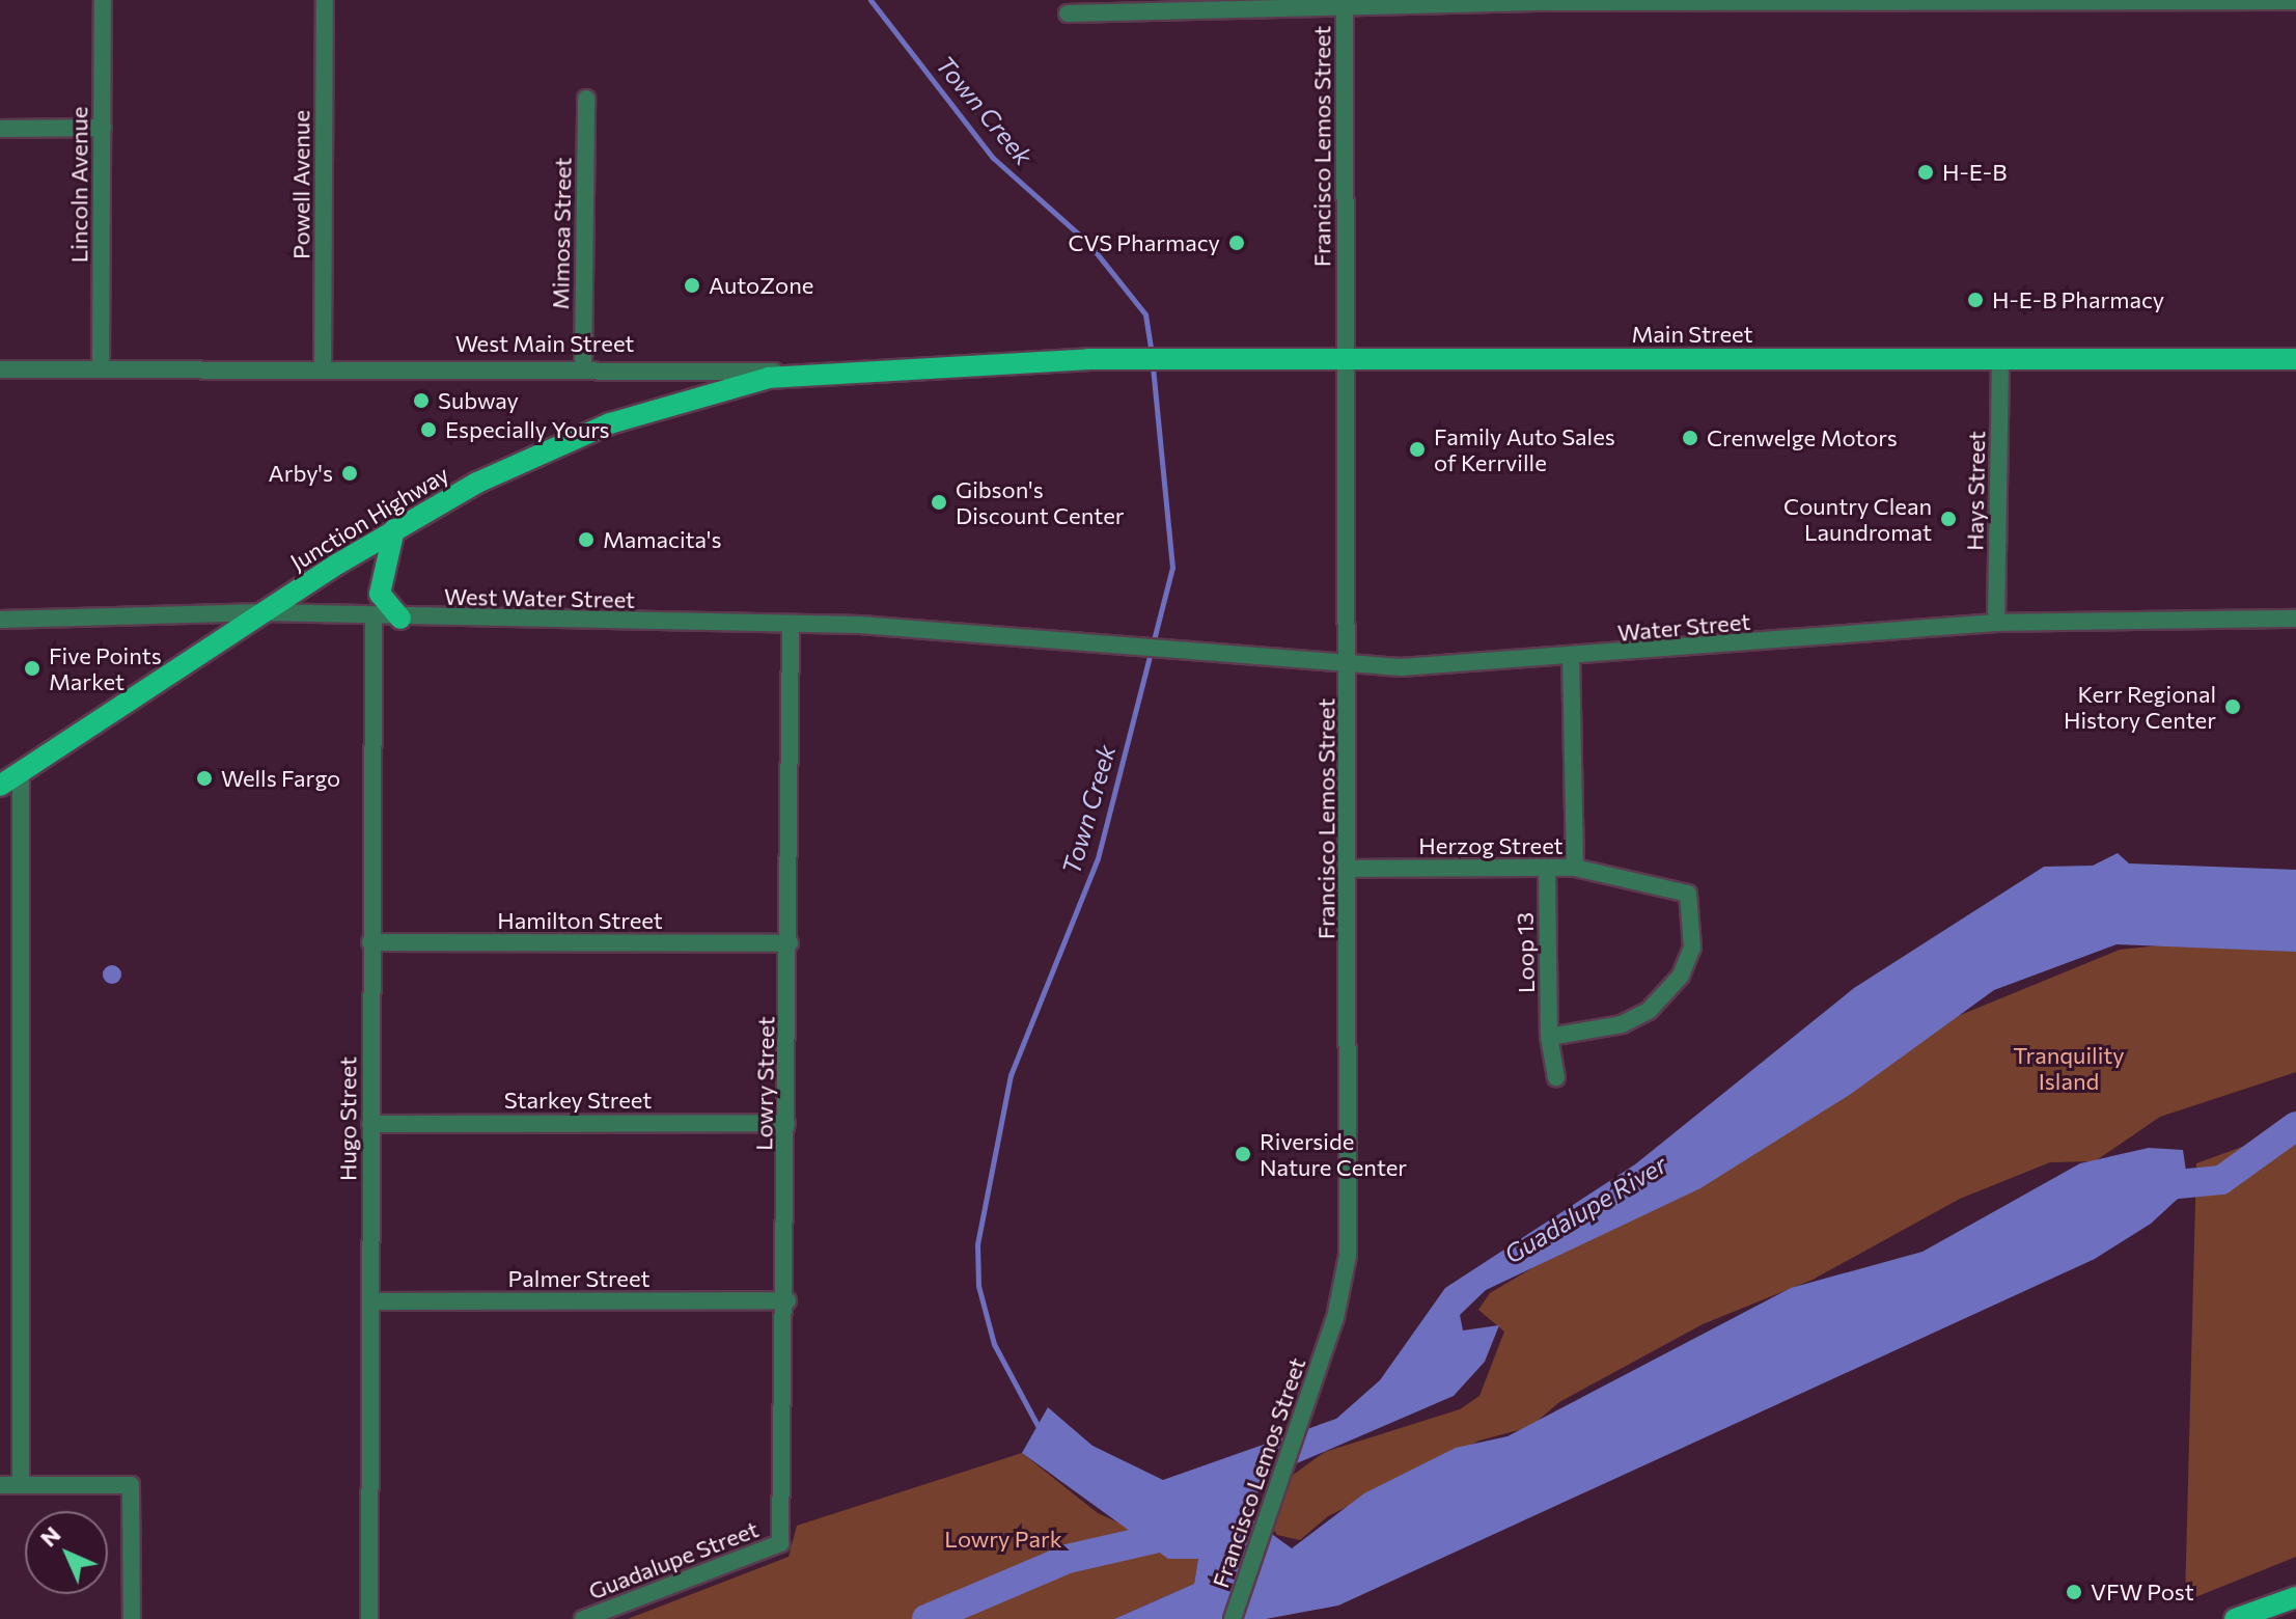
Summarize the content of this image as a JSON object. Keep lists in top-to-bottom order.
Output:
{
  "streets": {
    "main road": ["Main Street", "West Main Street", "Junction Highway"],
    "street": [
      "Francisco Lemos Street",
      "Lincoln Avenue",
      "Powell Avenue",
      "Mimosa Street",
      "Hays Street",
      "West Water Street",
      "Water Street",
      "Herzog Street",
      "Hamilton Street",
      "Loop 13",
      "Lowry Street",
      "Starkey Street",
      "Hugo Street",
      "Palmer Street",
      "Guadalupe Street"
    ]
  },
  "crossings": [
    ["Francisco Lemos Street", "Main Street"],
    ["Francisco Lemos Street", "Water Street"],
    ["Francisco Lemos Street", "Herzog Street"],
    ["Lincoln Avenue", "West Main Street"],
    ["Powell Avenue", "West Main Street"],
    ["Mimosa Street", "West Main Street"],
    ["Main Street", "West Main Street"],
    ["Main Street", "Hays Street"],
    ["West Main Street", "Junction Highway"],
    ["Hays Street", "Water Street"],
    ["Junction Highway", "West Water Street"],
    ["West Water Street", "Water Street"],
    ["West Water Street", "Lowry Street"],
    ["West Water Street", "Hugo Street"],
    ["Water Street", "Herzog Street"],
    ["Herzog Street", "Loop 13"],
    ["Hamilton Street", "Lowry Street"],
    ["Hamilton Street", "Hugo Street"],
    ["Lowry Street", "Starkey Street"],
    ["Lowry Street", "Palmer Street"],
    ["Lowry Street", "Guadalupe Street"],
    ["Starkey Street", "Hugo Street"],
    ["Hugo Street", "Palmer Street"]
  ],
  "water": ["Town Creek", "Guadalupe River"],
  "parks": ["Tranquility Island", "Lowry Park"],
  "places": [
    "H-E-B",
    "CVS Pharmacy",
    "AutoZone",
    "H-E-B Pharmacy",
    "Subway",
    "Especially Yours",
    "Crenwelge Motors",
    "Family Auto Sales of Kerrville",
    "Arby's",
    "Gibson's Discount Center",
    "Country Clean Laundromat",
    "Mamacita's",
    "Five Points Market",
    "Kerr Regional History Center",
    "Wells Fargo",
    "Riverside Nature Center",
    "VFW Post"
  ],
  "north": "top left"
}
